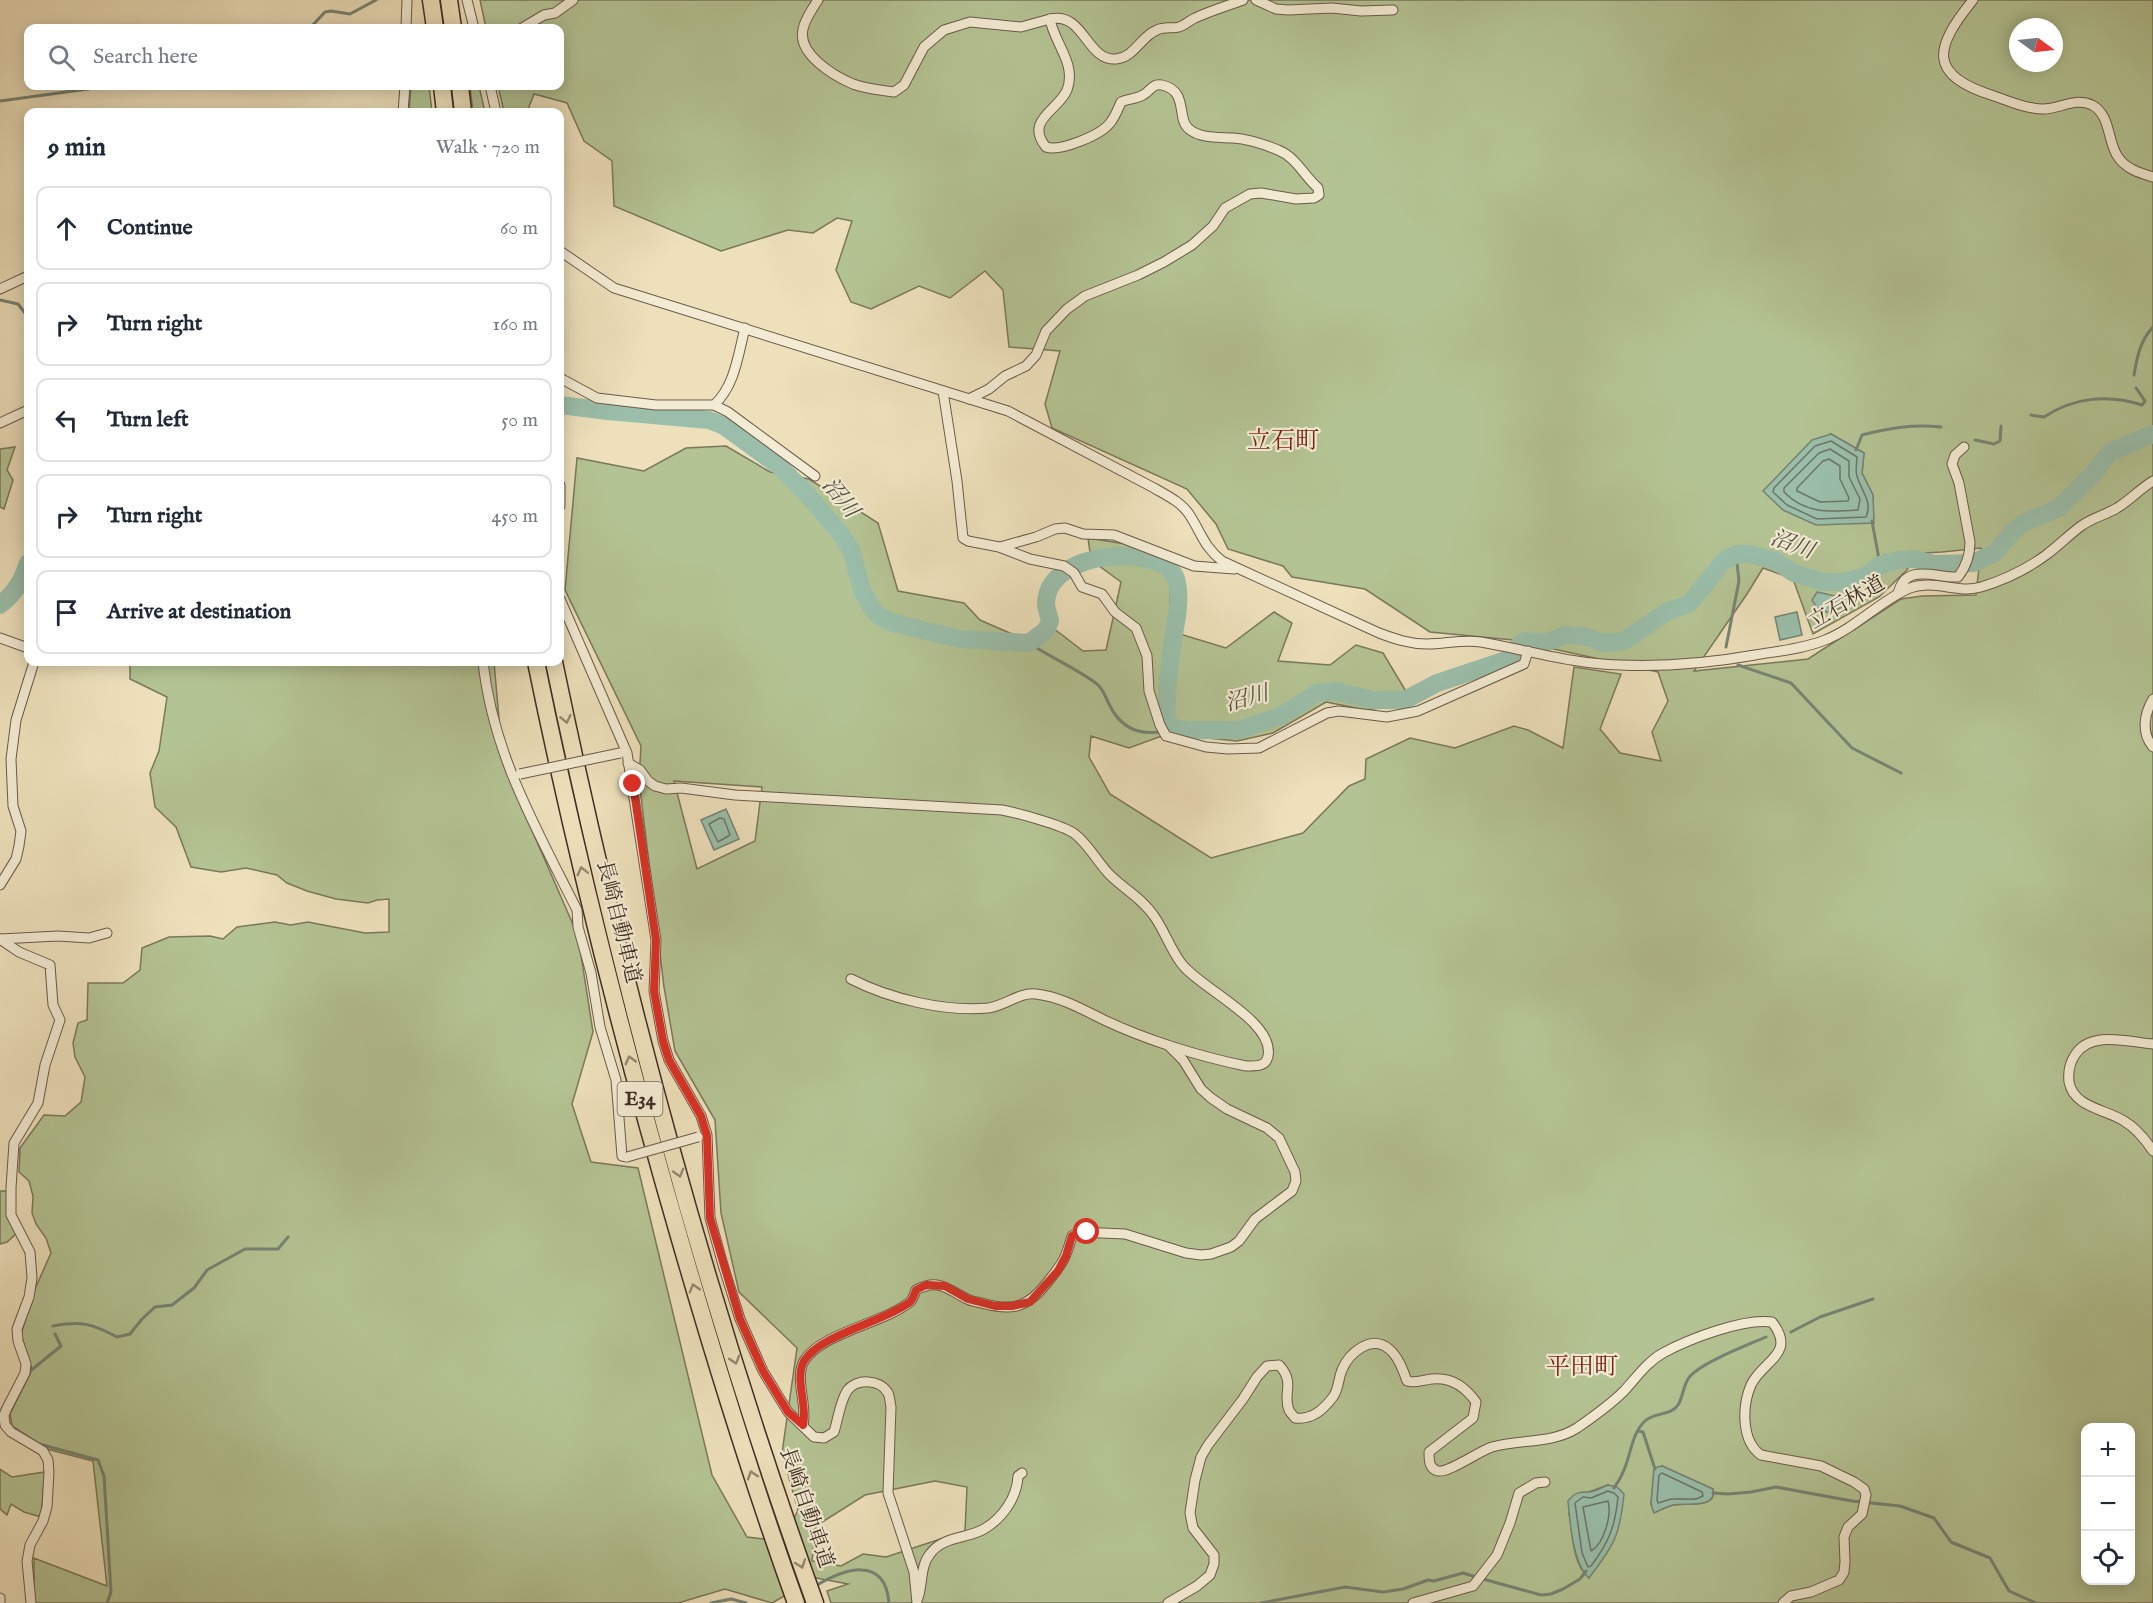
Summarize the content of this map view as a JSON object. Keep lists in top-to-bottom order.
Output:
{
  "streets": {
    "highway": ["長崎自動車道", "E34"],
    "street": ["立石林道"]
  },
  "districts": ["立石町", "平田町"],
  "water": ["沼川"],
  "north": "right",
  "page": {
    "search": "Search here",
    "heading": ["9 min", "Walk · 720 m"],
    "list": [
      ["Continue", "60 m"],
      ["Turn right", "160 m"],
      ["Turn left", "50 m"],
      ["Turn right", "450 m"],
      "Arrive at destination"
    ],
    "map_buttons": ["+", "−"]
  }
}
